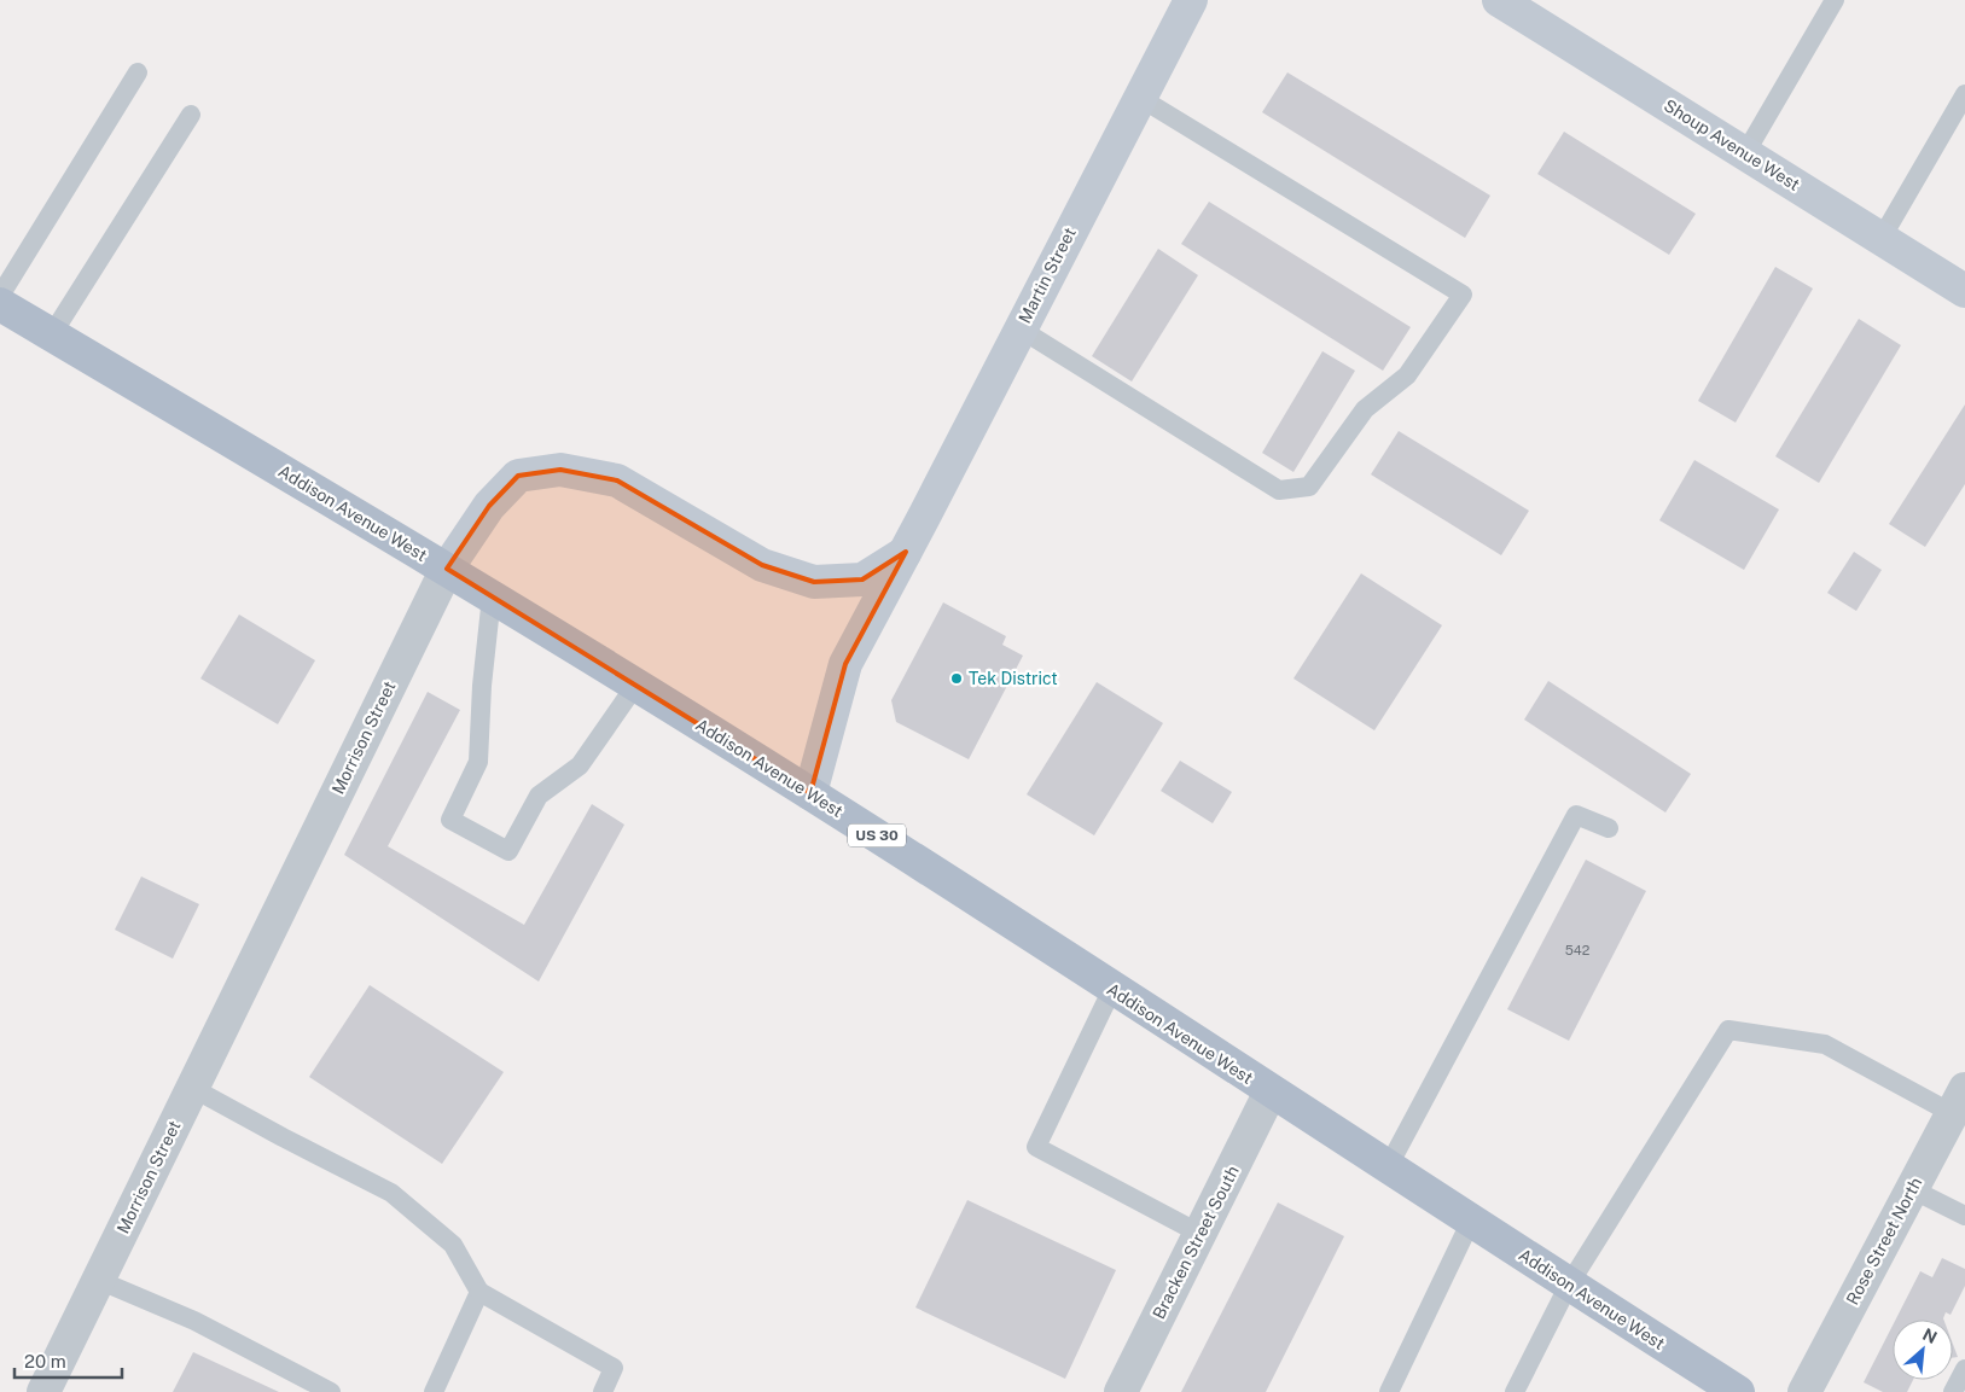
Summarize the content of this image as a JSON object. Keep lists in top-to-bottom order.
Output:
{
  "streets": {
    "main road": ["Addison Avenue West", "US 30"],
    "street": [
      "Shoup Avenue West",
      "Martin Street",
      "Morrison Street",
      "Rose Street North",
      "Bracken Street South"
    ]
  },
  "crossings": [
    ["Martin Street", "Addison Avenue West"],
    ["Martin Street", "Morrison Street"],
    ["Addison Avenue West", "Morrison Street"],
    ["Addison Avenue West", "Bracken Street South"]
  ],
  "places": ["Tek District"],
  "house_numbers": ["542"],
  "scale_bar": "20 m",
  "north": "top right"
}
